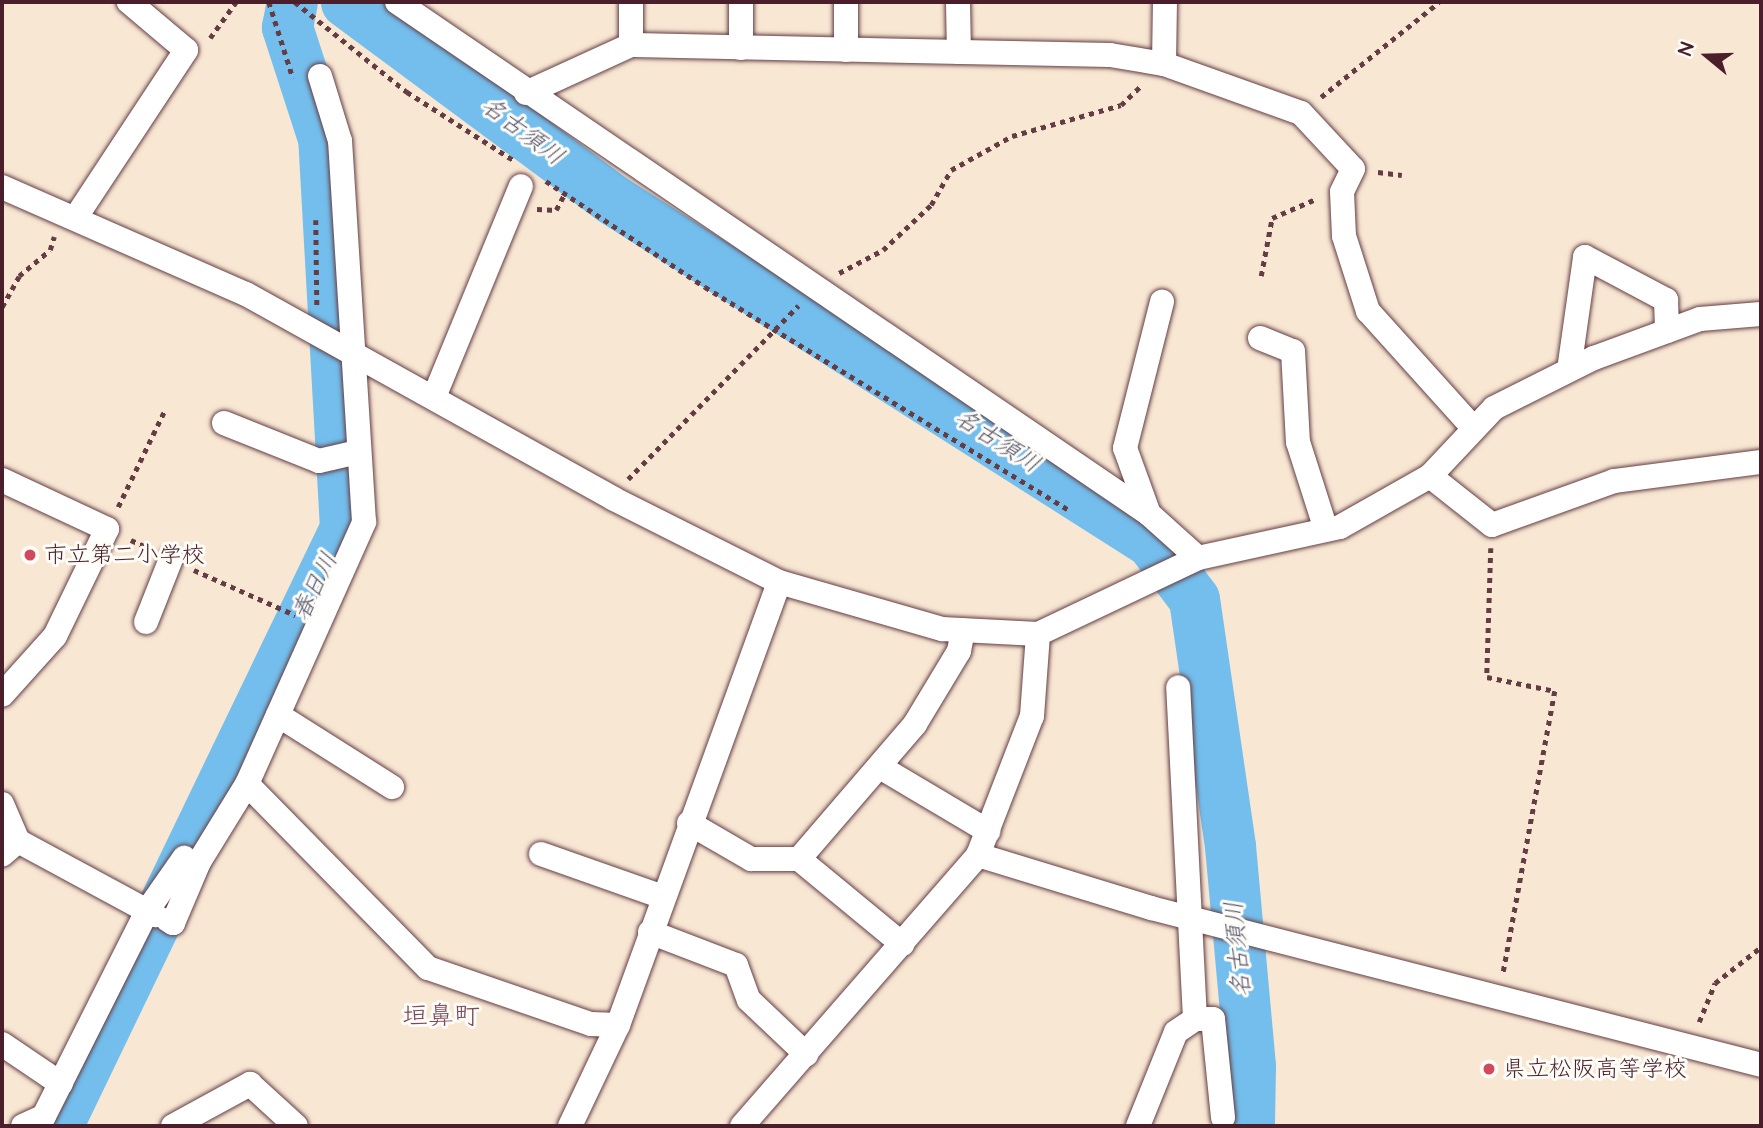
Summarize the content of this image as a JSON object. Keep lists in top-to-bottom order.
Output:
{
  "districts": ["垣鼻町"],
  "water": ["名古須川", "春日川"],
  "places": ["市立第二小学校", "県立松阪高等学校"],
  "north": "left"
}
